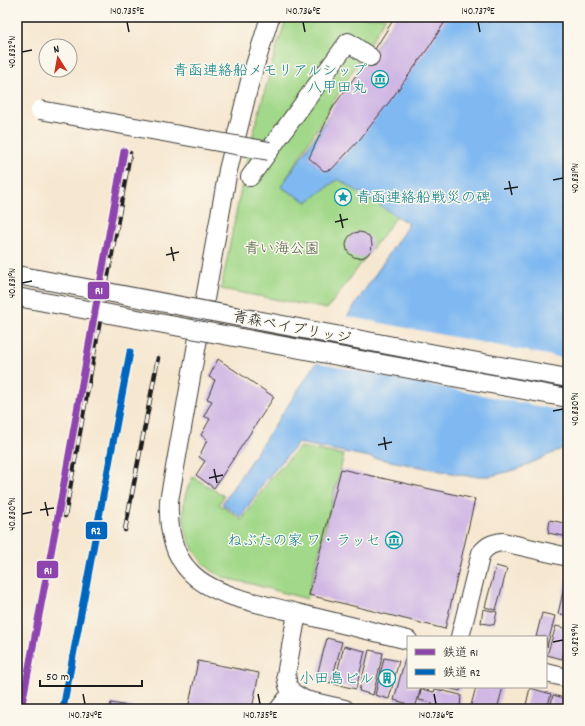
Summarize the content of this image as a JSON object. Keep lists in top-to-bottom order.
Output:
{
  "streets": {
    "street": ["青森ベイブリッジ"]
  },
  "parks": ["青い海公園"],
  "places": {
    "museum": ["青函連絡船メモリアルシップ 八甲田丸", "ねぶたの家 ワ・ラッセ"],
    "place": ["青函連絡船戦災の碑"],
    "building": ["小田島ビル"]
  },
  "lines": ["rail line R1", "rail line R2"],
  "legend": ["鉄道 R1", "鉄道 R2"],
  "scale_bar": "50 m",
  "north": "top",
  "coordinates": [
    "140.735°E",
    "140.736°E",
    "140.737°E",
    "40.832°N",
    "40.831°N",
    "40.830°N",
    "40.829°N",
    "140.734°E"
  ]
}
